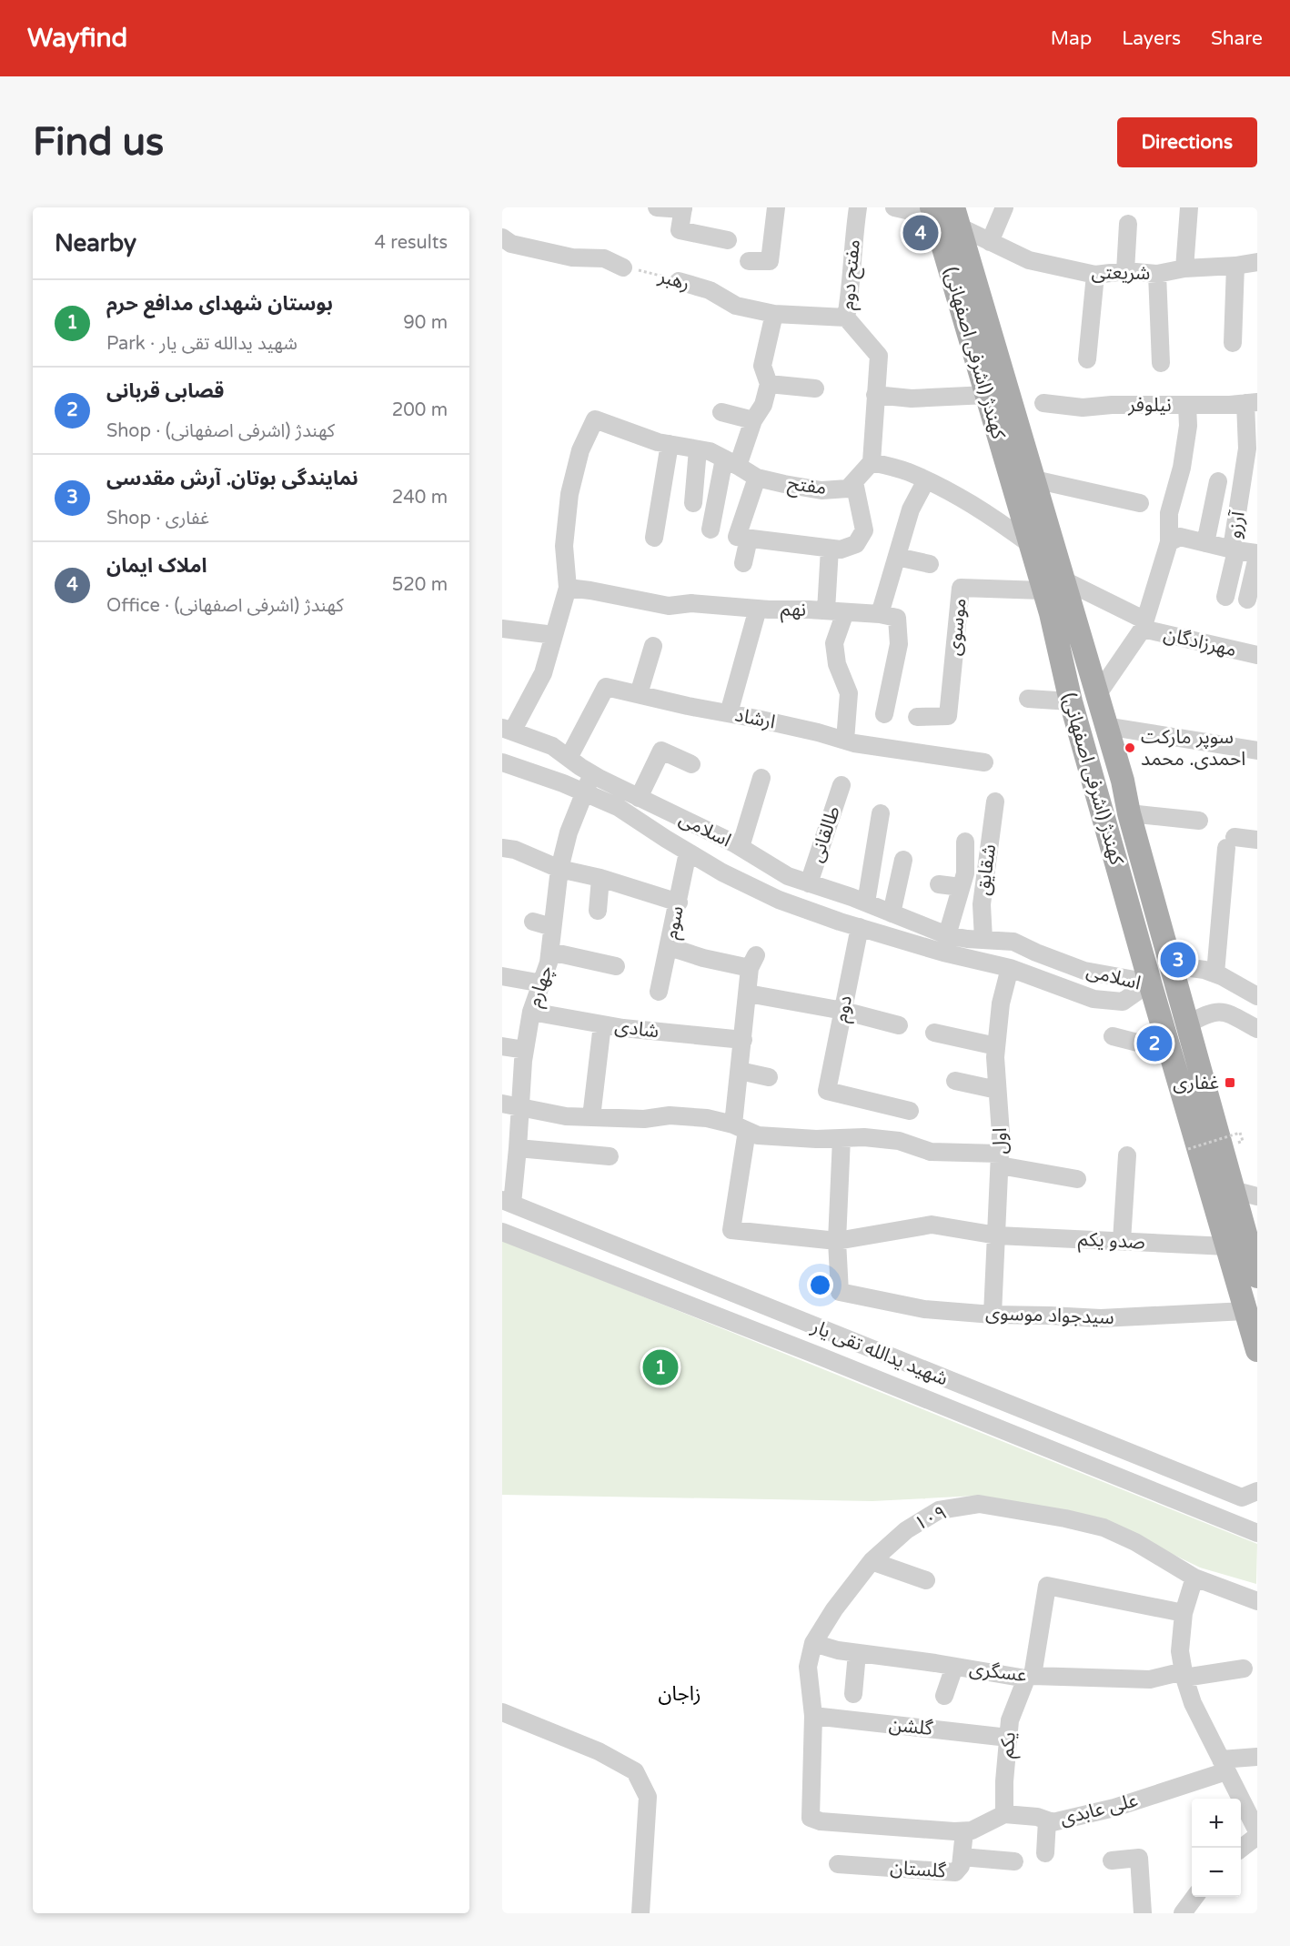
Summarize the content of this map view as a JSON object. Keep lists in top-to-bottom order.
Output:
{
  "streets": {
    "main road": ["کهندژ (اشرفی اصفهانی)"],
    "street": [
      "شریعتی",
      "مفتح دوم",
      "رهبر",
      "نیلوفر",
      "مفتح",
      "آرزو",
      "نهم",
      "موسوی",
      "مهرزادگان",
      "ارشاد",
      "اسلامی",
      "طالقانی",
      "شقایق",
      "سوم",
      "چهارم",
      "دوم",
      "شادی",
      "اول",
      "صدو یکم",
      "سیدجواد موسوی",
      "شهید یدالله تقی یار",
      "۱۰۹",
      "عسگری",
      "گلشن",
      "یکم",
      "علی عابدی",
      "گلستان"
    ]
  },
  "crossings": [
    ["شریعتی", "کهندژ (اشرفی اصفهانی)"],
    ["مفتح دوم", "رهبر"],
    ["مفتح دوم", "مفتح"],
    ["کهندژ (اشرفی اصفهانی)", "موسوی"],
    ["کهندژ (اشرفی اصفهانی)", "مهرزادگان"],
    ["کهندژ (اشرفی اصفهانی)", "اسلامی"],
    ["کهندژ (اشرفی اصفهانی)", "صدو یکم"],
    ["کهندژ (اشرفی اصفهانی)", "سیدجواد موسوی"],
    ["نیلوفر", "آرزو"],
    ["مفتح", "نهم"],
    ["ارشاد", "اسلامی"],
    ["اسلامی", "طالقانی"],
    ["اسلامی", "شقایق"],
    ["اسلامی", "سوم"],
    ["اسلامی", "چهارم"],
    ["اسلامی", "دوم"],
    ["اسلامی", "اول"],
    ["چهارم", "شادی"],
    ["چهارم", "شهید یدالله تقی یار"],
    ["اول", "صدو یکم"],
    ["اول", "سیدجواد موسوی"],
    ["صدو یکم", "سیدجواد موسوی"],
    ["۱۰۹", "عسگری"],
    ["۱۰۹", "گلشن"],
    ["۱۰۹", "گلستان"],
    ["عسگری", "یکم"],
    ["گلشن", "یکم"],
    ["یکم", "علی عابدی"]
  ],
  "districts": ["زاجان"],
  "places": {
    "other": ["سوپر مارکت احمدی. محمد"],
    "transit": ["غفاری"]
  },
  "page": {
    "header": "Wayfind",
    "nav": ["Map", "Layers", "Share"],
    "buttons": "Directions",
    "title": "Find us",
    "heading": ["Nearby", "4 results"],
    "pins": [
      "4",
      "3",
      "2",
      "1"
    ],
    "list": [
      {
        "mark": "1",
        "name": "بوستان شهدای مدافع حرم",
        "note": "Park · شهید یدالله تقی یار",
        "value": "90 m"
      },
      {
        "mark": "2",
        "name": "قصابی قربانی",
        "note": "Shop · کهندژ (اشرفی اصفهانی)",
        "value": "200 m"
      },
      {
        "mark": "3",
        "name": "نمایندگی بوتان. آرش مقدسی",
        "note": "Shop · غفاری",
        "value": "240 m"
      },
      {
        "mark": "4",
        "name": "املاک ایمان",
        "note": "Office · کهندژ (اشرفی اصفهانی)",
        "value": "520 m"
      }
    ],
    "map_buttons": ["+", "−"]
  }
}
